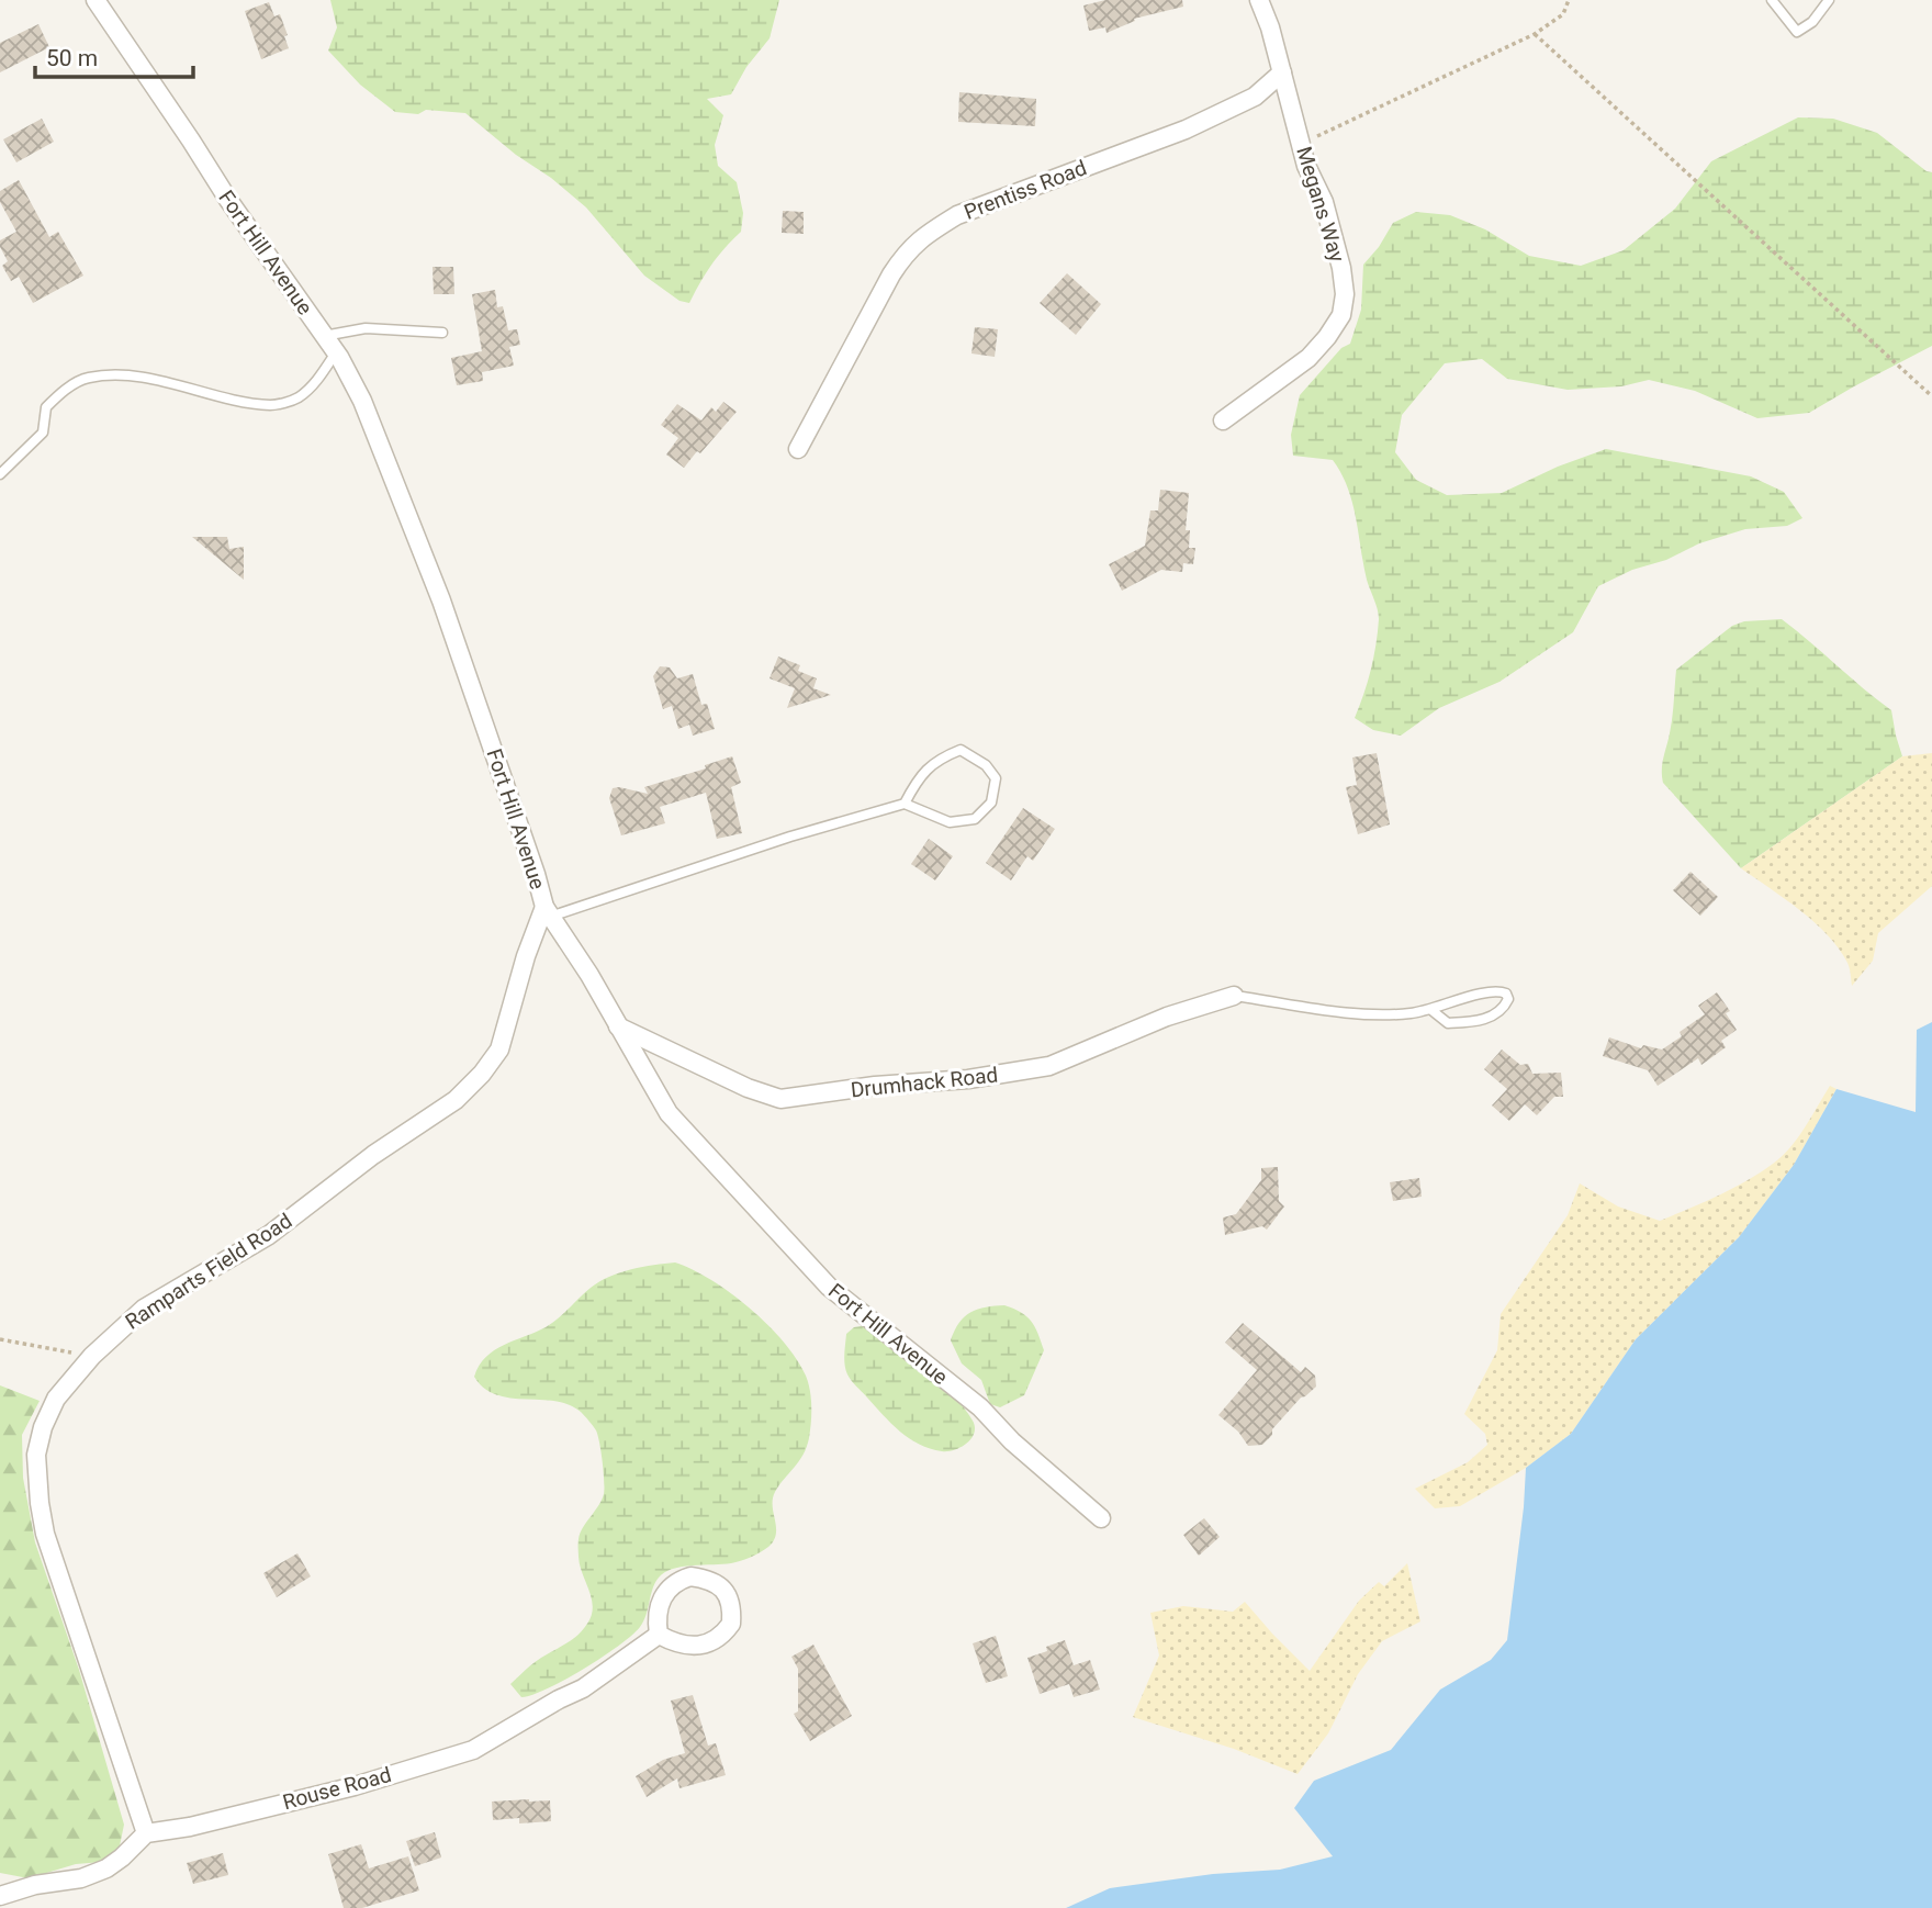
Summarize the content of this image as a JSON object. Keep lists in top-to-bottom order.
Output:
{
  "streets": {
    "street": [
      "Prentiss Road",
      "Megans Way",
      "Fort Hill Avenue",
      "Drumhack Road",
      "Ramparts Field Road",
      "Rouse Road"
    ]
  },
  "crossings": [
    ["Prentiss Road", "Megans Way"],
    ["Fort Hill Avenue", "Drumhack Road"],
    ["Fort Hill Avenue", "Ramparts Field Road"],
    ["Ramparts Field Road", "Rouse Road"]
  ],
  "scale_bar": "50 m"
}
